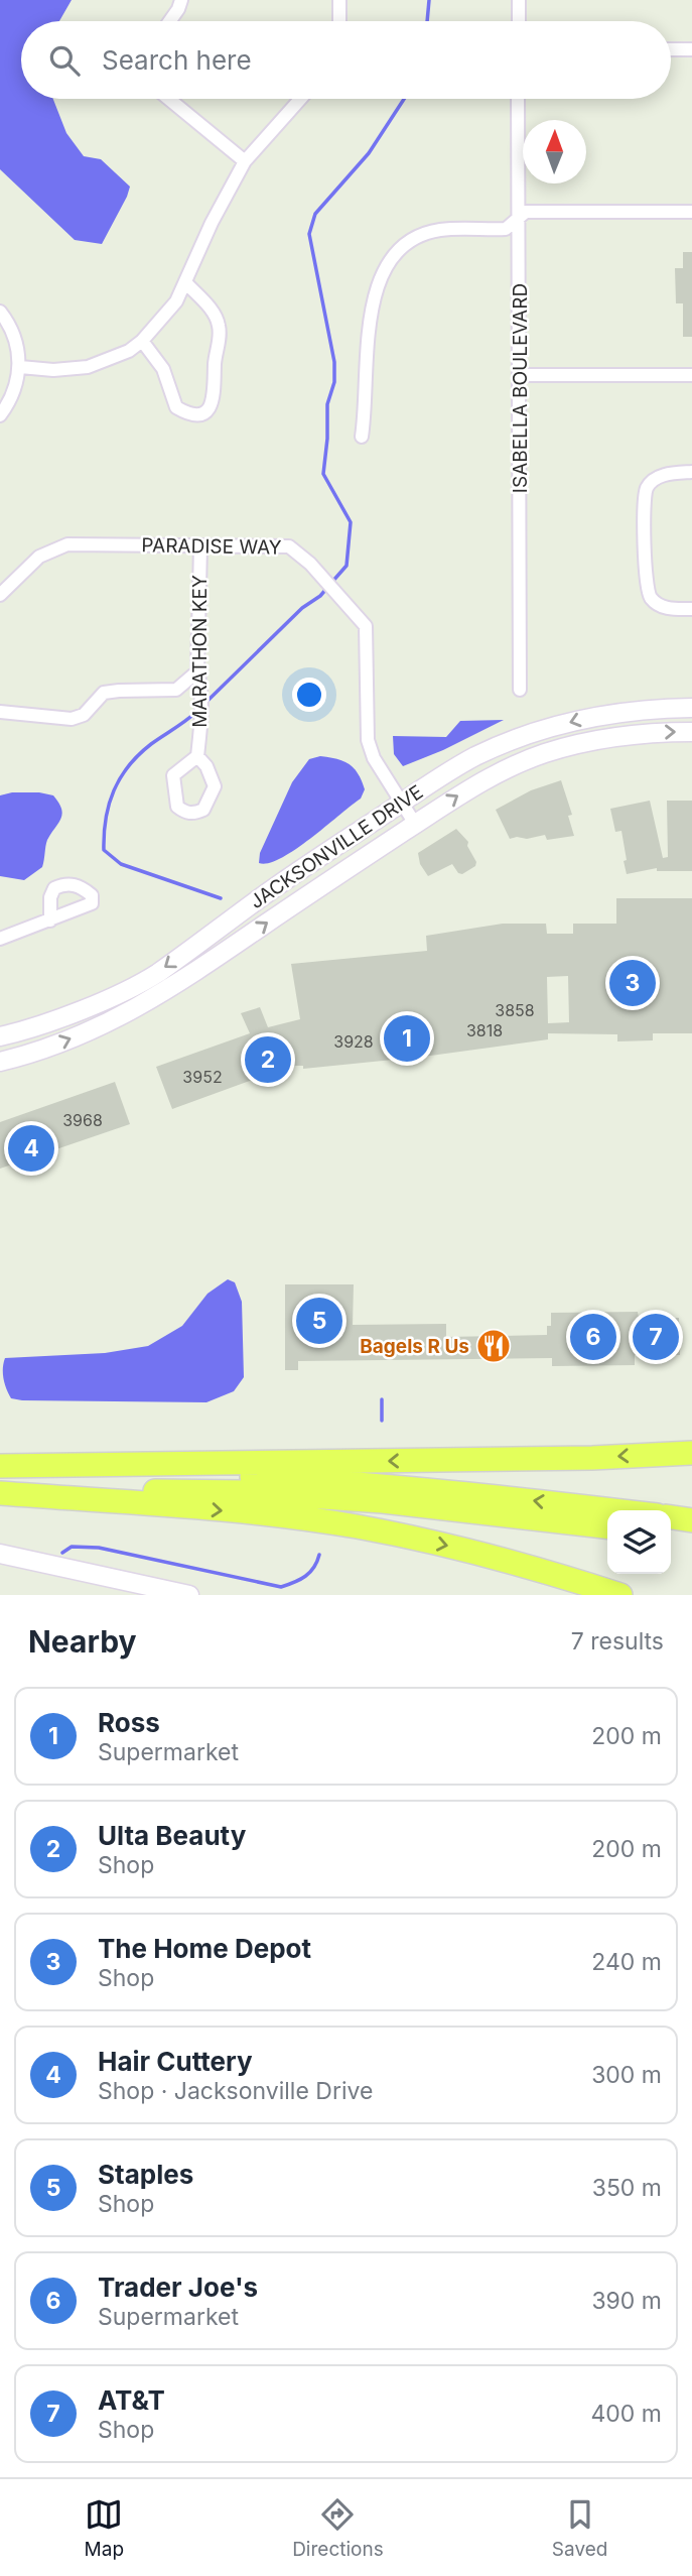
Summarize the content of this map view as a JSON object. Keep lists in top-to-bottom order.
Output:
{
  "streets": {
    "street": [
      "ISABELLA BOULEVARD",
      "PARADISE WAY",
      "MARATHON KEY",
      "JACKSONVILLE DRIVE"
    ]
  },
  "crossings": [
    ["PARADISE WAY", "MARATHON KEY"],
    ["PARADISE WAY", "JACKSONVILLE DRIVE"]
  ],
  "places": {
    "restaurant": ["Bagels R Us"]
  },
  "house_numbers": [
    "3858",
    "3818",
    "3928",
    "3952",
    "3968"
  ],
  "north": "top",
  "page": {
    "search": "Search here",
    "pins": [
      "3",
      "1",
      "2",
      "4",
      "5",
      "6",
      "7"
    ],
    "heading": ["Nearby", "7 results"],
    "list": [
      {
        "mark": "1",
        "name": "Ross",
        "note": "Supermarket",
        "value": "200 m"
      },
      {
        "mark": "2",
        "name": "Ulta Beauty",
        "note": "Shop",
        "value": "200 m"
      },
      {
        "mark": "3",
        "name": "The Home Depot",
        "note": "Shop",
        "value": "240 m"
      },
      {
        "mark": "4",
        "name": "Hair Cuttery",
        "note": "Shop · Jacksonville Drive",
        "value": "300 m"
      },
      {
        "mark": "5",
        "name": "Staples",
        "note": "Shop",
        "value": "350 m"
      },
      {
        "mark": "6",
        "name": "Trader Joe's",
        "note": "Supermarket",
        "value": "390 m"
      },
      {
        "mark": "7",
        "name": "AT&T",
        "note": "Shop",
        "value": "400 m"
      }
    ],
    "nav": ["Map", "Directions", "Saved"]
  }
}
